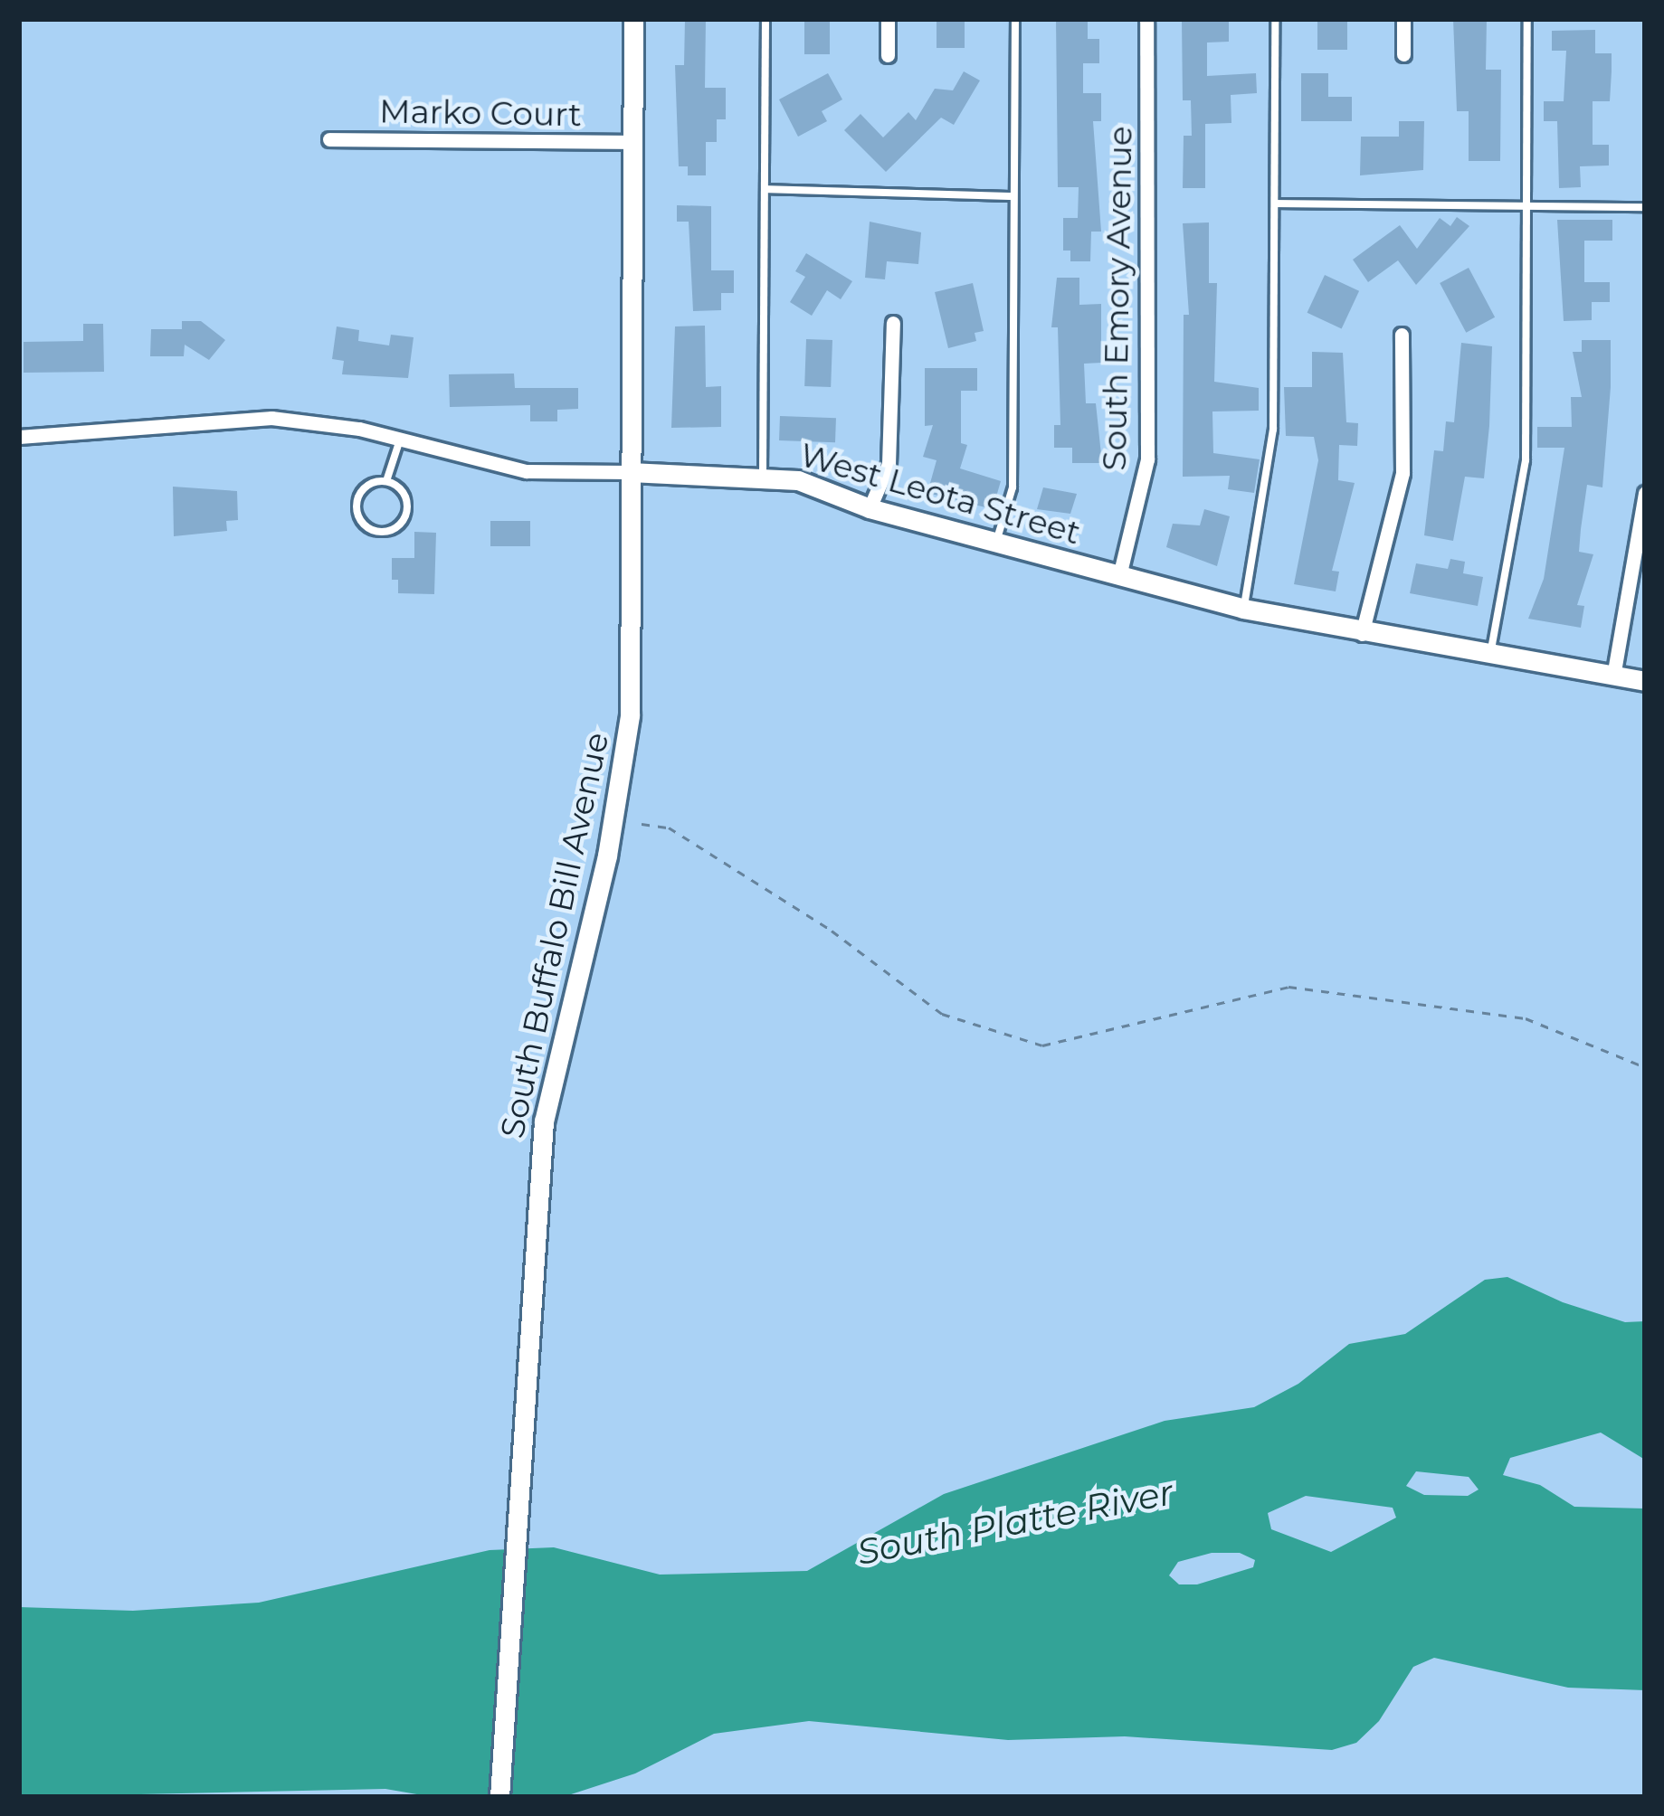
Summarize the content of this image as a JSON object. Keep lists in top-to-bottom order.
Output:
{
  "streets": {
    "main road": ["West Leota Street", "South Buffalo Bill Avenue"],
    "street": ["Marko Court", "South Emory Avenue"]
  },
  "crossings": [
    ["Marko Court", "South Buffalo Bill Avenue"],
    ["South Emory Avenue", "West Leota Street"],
    ["West Leota Street", "South Buffalo Bill Avenue"]
  ],
  "water": ["South Platte River"]
}
